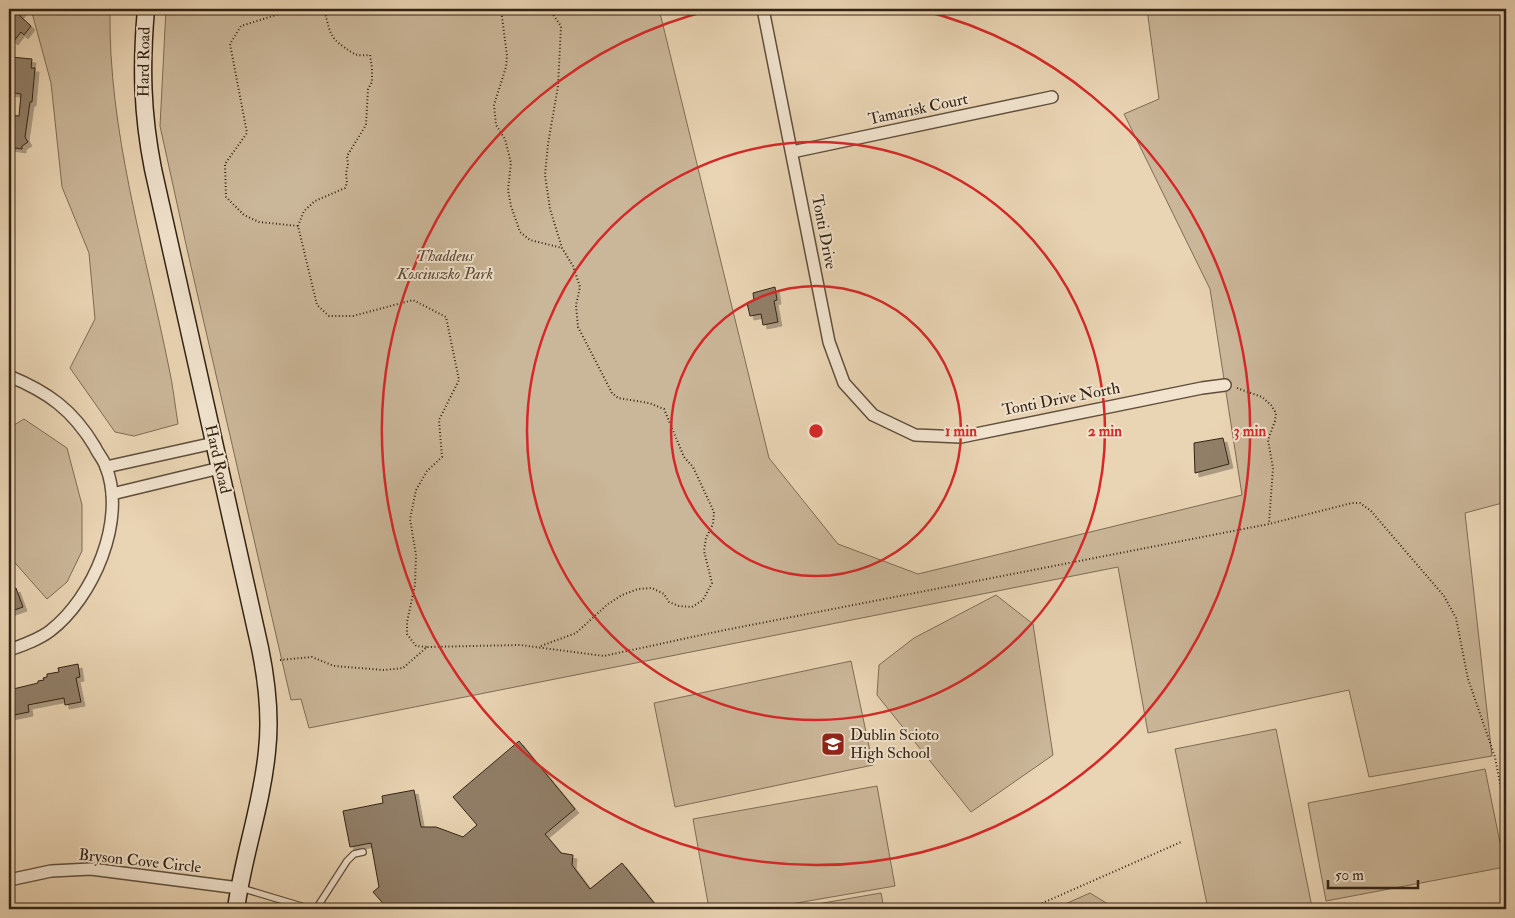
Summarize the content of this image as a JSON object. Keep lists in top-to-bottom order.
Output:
{
  "streets": {
    "main road": ["Hard Road"],
    "street": [
      "Tamarisk Court",
      "Tonti Drive",
      "Tonti Drive North",
      "Bryson Cove Circle"
    ]
  },
  "crossings": [
    ["Hard Road", "Bryson Cove Circle"],
    ["Tamarisk Court", "Tonti Drive"],
    ["Tonti Drive", "Tonti Drive North"]
  ],
  "parks": ["Thaddeus Kosciuszko Park"],
  "places": {
    "school or university": ["Dublin Scioto High School"]
  },
  "scale_bar": "50 m",
  "rings": ["1 min", "2 min", "3 min"]
}
